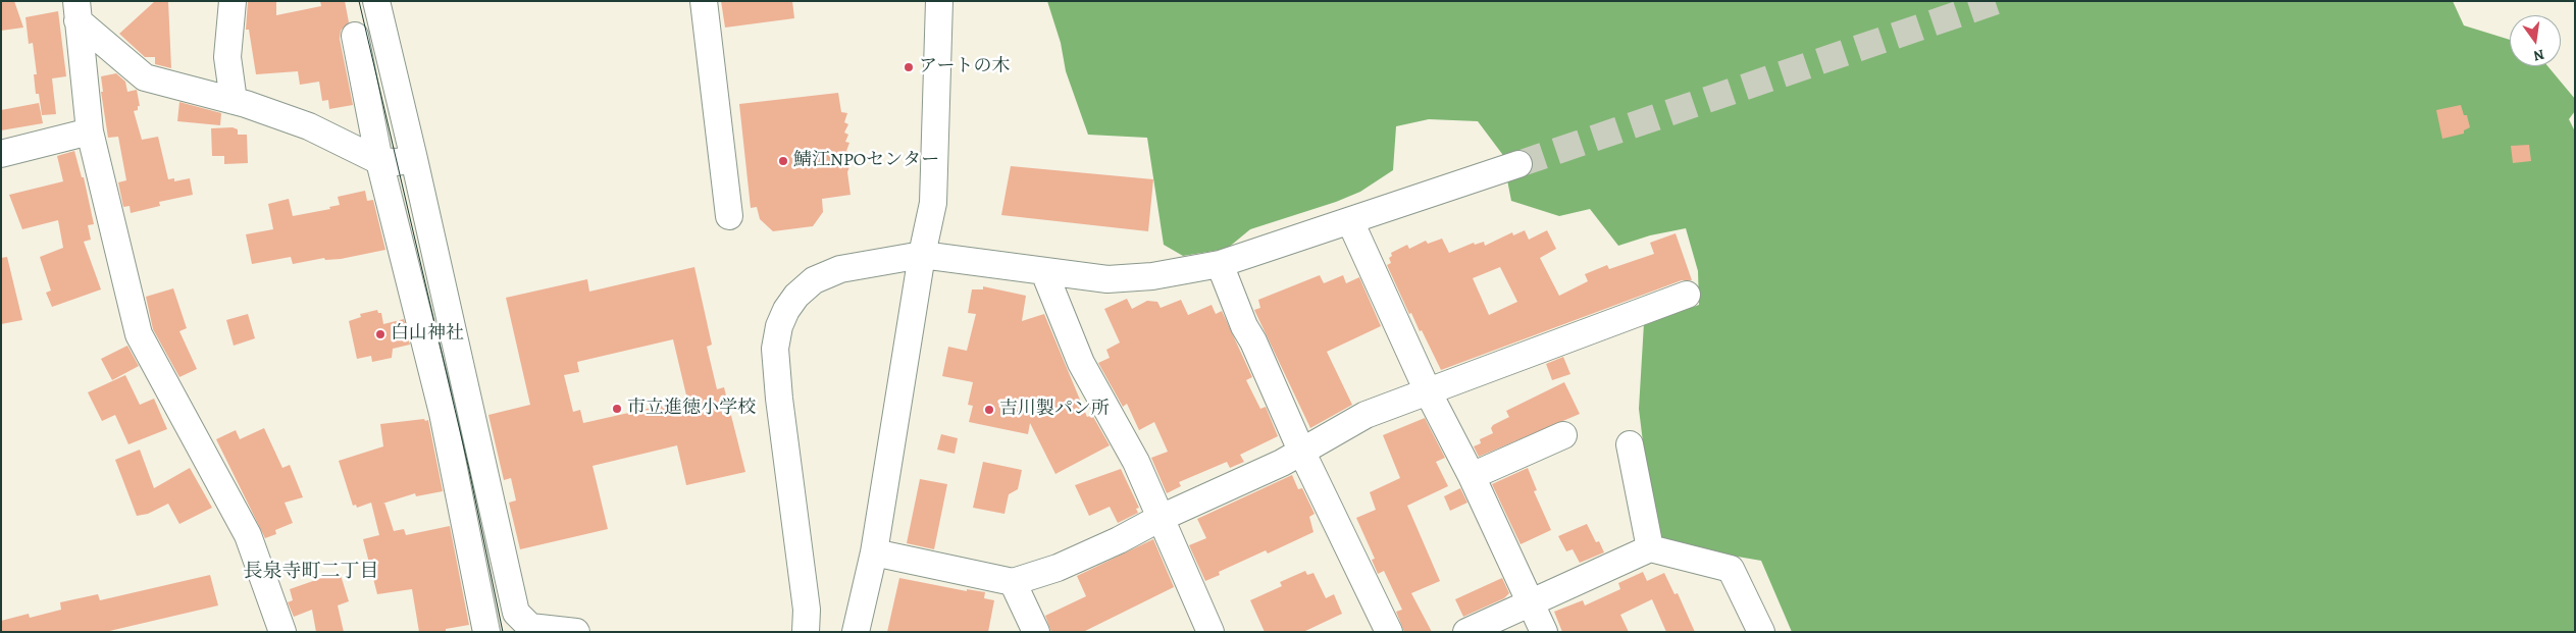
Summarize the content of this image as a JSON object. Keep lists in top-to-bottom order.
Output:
{
  "districts": ["長泉寺町二丁目"],
  "places": [
    "アートの木",
    "鯖江NPOセンター",
    "白山神社",
    "市立進徳小学校",
    "吉川製パン所"
  ],
  "north": "bottom"
}
